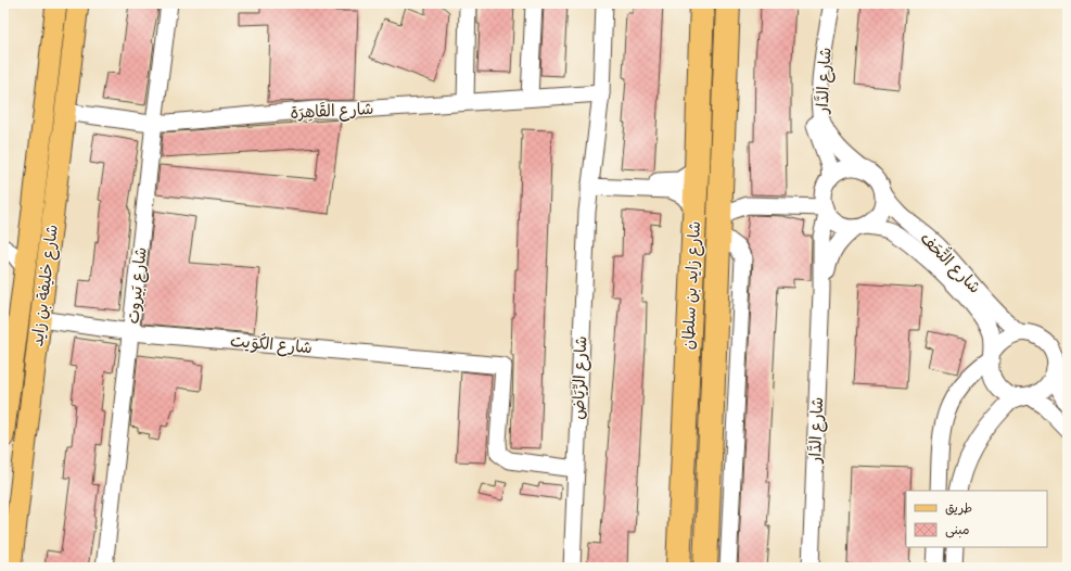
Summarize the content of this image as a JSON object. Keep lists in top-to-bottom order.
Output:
{
  "streets": {
    "highway": ["شارع زايد بن سلطان"],
    "main road": ["شارع خليفة بن زايد"],
    "street": [
      "شارع الدَّار",
      "شارع القَاهِرَة",
      "شارع التُّحَف",
      "شارع بَيروت",
      "شارع الكُوَيت",
      "شارع الرِّيَاض"
    ]
  },
  "crossings": [
    ["شارع الدَّار", "شارع التُّحَف"],
    ["شارع القَاهِرَة", "شارع خليفة بن زايد"],
    ["شارع القَاهِرَة", "شارع بَيروت"],
    ["شارع القَاهِرَة", "شارع الرِّيَاض"],
    ["شارع خليفة بن زايد", "شارع الكُوَيت"],
    ["شارع بَيروت", "شارع الكُوَيت"],
    ["شارع الكُوَيت", "شارع الرِّيَاض"]
  ],
  "legend": ["طريق", "مبنى"]
}
